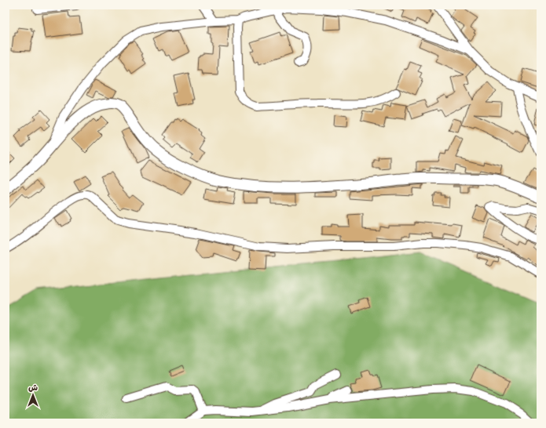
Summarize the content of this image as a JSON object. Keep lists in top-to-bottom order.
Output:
{
  "north": "top"
}
